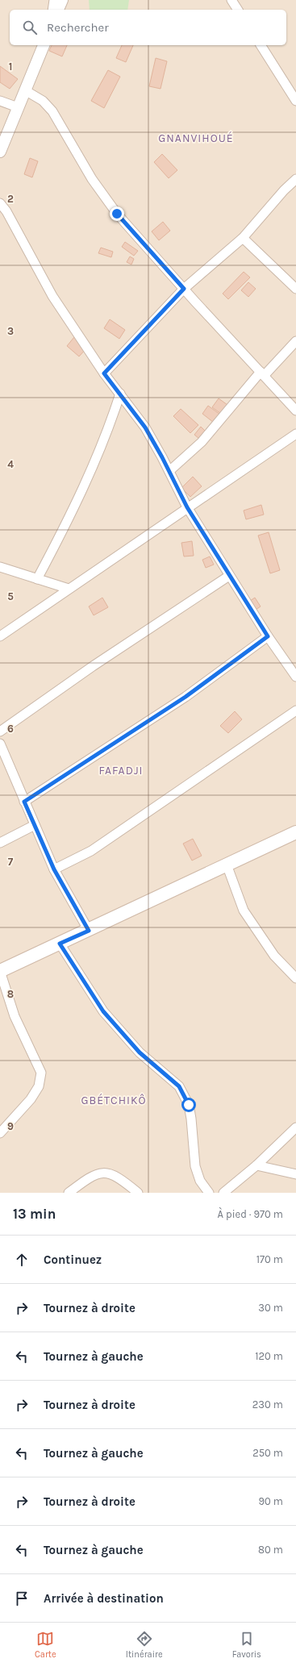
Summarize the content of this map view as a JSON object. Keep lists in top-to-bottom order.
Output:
{
  "districts": ["GNANVIHOUÉ", "FAFADJI", "GBÉTCHIKÔ"],
  "page": {
    "search": "Rechercher",
    "heading": ["13 min", "À pied · 970 m"],
    "list": [
      ["Continuez", "170 m"],
      ["Tournez à droite", "30 m"],
      ["Tournez à gauche", "120 m"],
      ["Tournez à droite", "230 m"],
      ["Tournez à gauche", "250 m"],
      ["Tournez à droite", "90 m"],
      ["Tournez à gauche", "80 m"],
      "Arrivée à destination"
    ],
    "nav": ["Carte", "Itinéraire", "Favoris"]
  },
  "grid": {
    "rows": [
      "1",
      "2",
      "3",
      "4",
      "5",
      "6",
      "7",
      "8",
      "9"
    ]
  }
}
